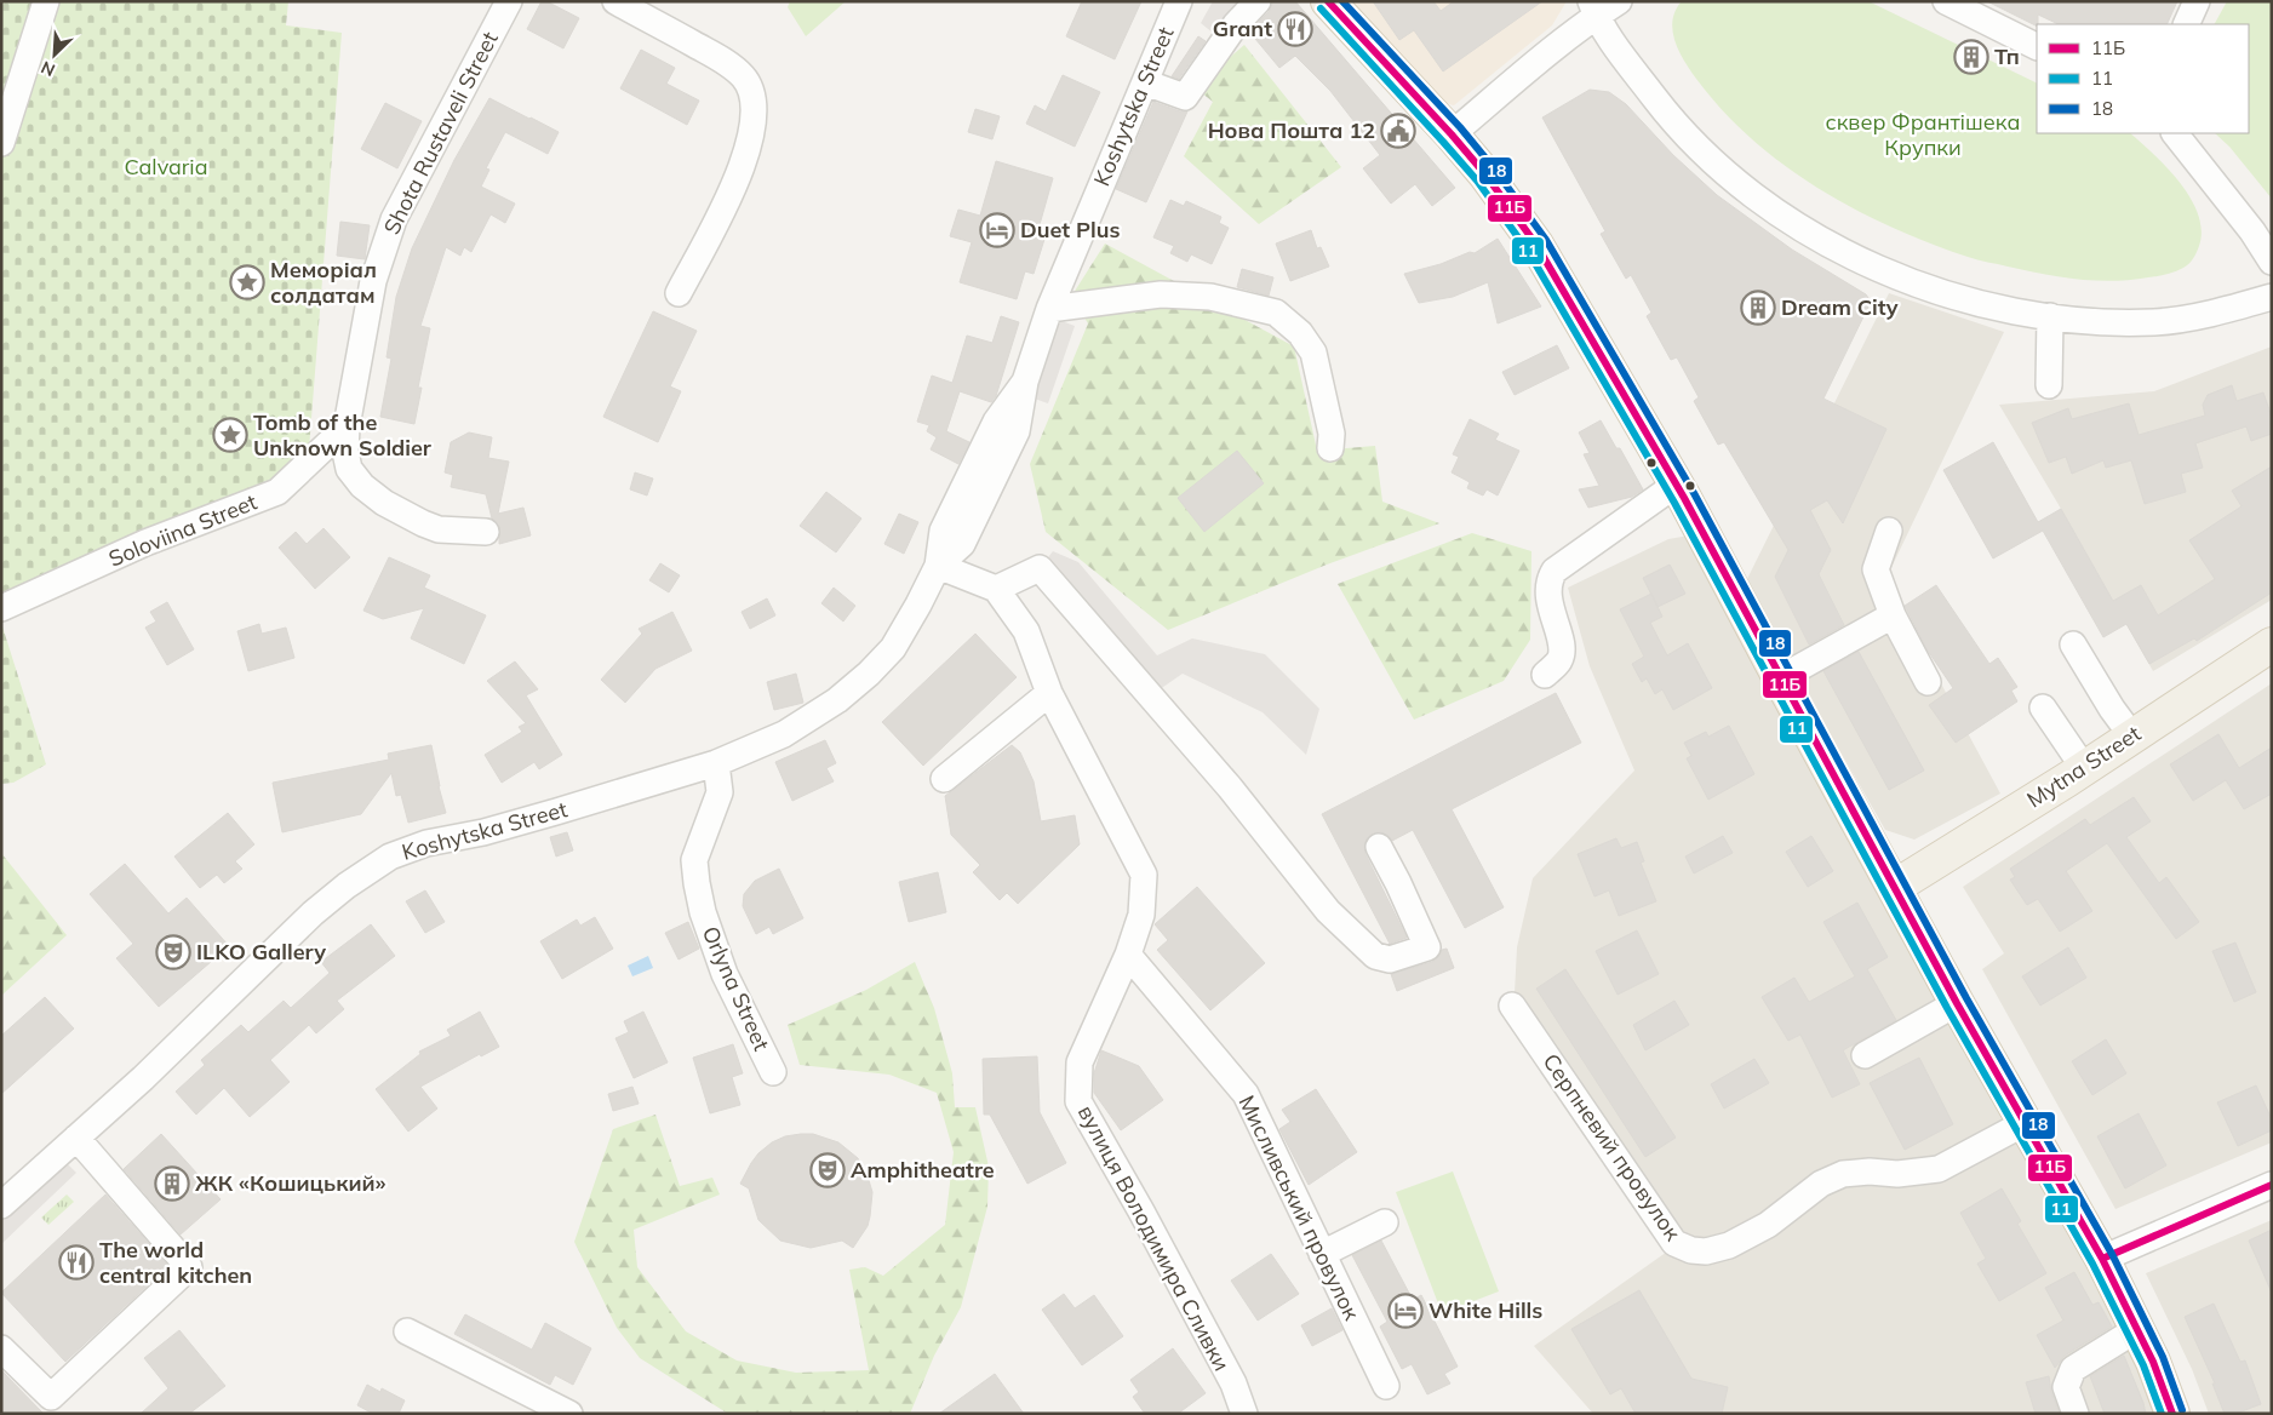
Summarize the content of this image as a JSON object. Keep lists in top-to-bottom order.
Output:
{
  "streets": {
    "main road": ["Mytna Street"],
    "street": [
      "Koshytska Street",
      "Shota Rustaveli Street",
      "Soloviina Street",
      "Orlyna Street",
      "Серпневий провулок",
      "Мисливський провулок",
      "вулиця Володимира Сливки"
    ]
  },
  "crossings": [
    ["Koshytska Street", "Orlyna Street"],
    ["Shota Rustaveli Street", "Soloviina Street"],
    ["Мисливський провулок", "вулиця Володимира Сливки"]
  ],
  "parks": ["сквер Франтішека Крупки", "Calvaria"],
  "places": {
    "restaurant": ["Grant", "The world central kitchen"],
    "building": ["Тп", "Dream City", "ЖК «Кошицький»"],
    "public building": ["Нова Пошта 12"],
    "hotel": ["Duet Plus", "White Hills"],
    "place": ["Меморіал солдатам", "Tomb of the Unknown Soldier"],
    "theatre": ["ILKO Gallery", "Amphitheatre"]
  },
  "lines": ["transit line 11Б", "transit line 18", "transit line 11"],
  "legend": ["11Б", "11", "18"],
  "north": "bottom left"
}
